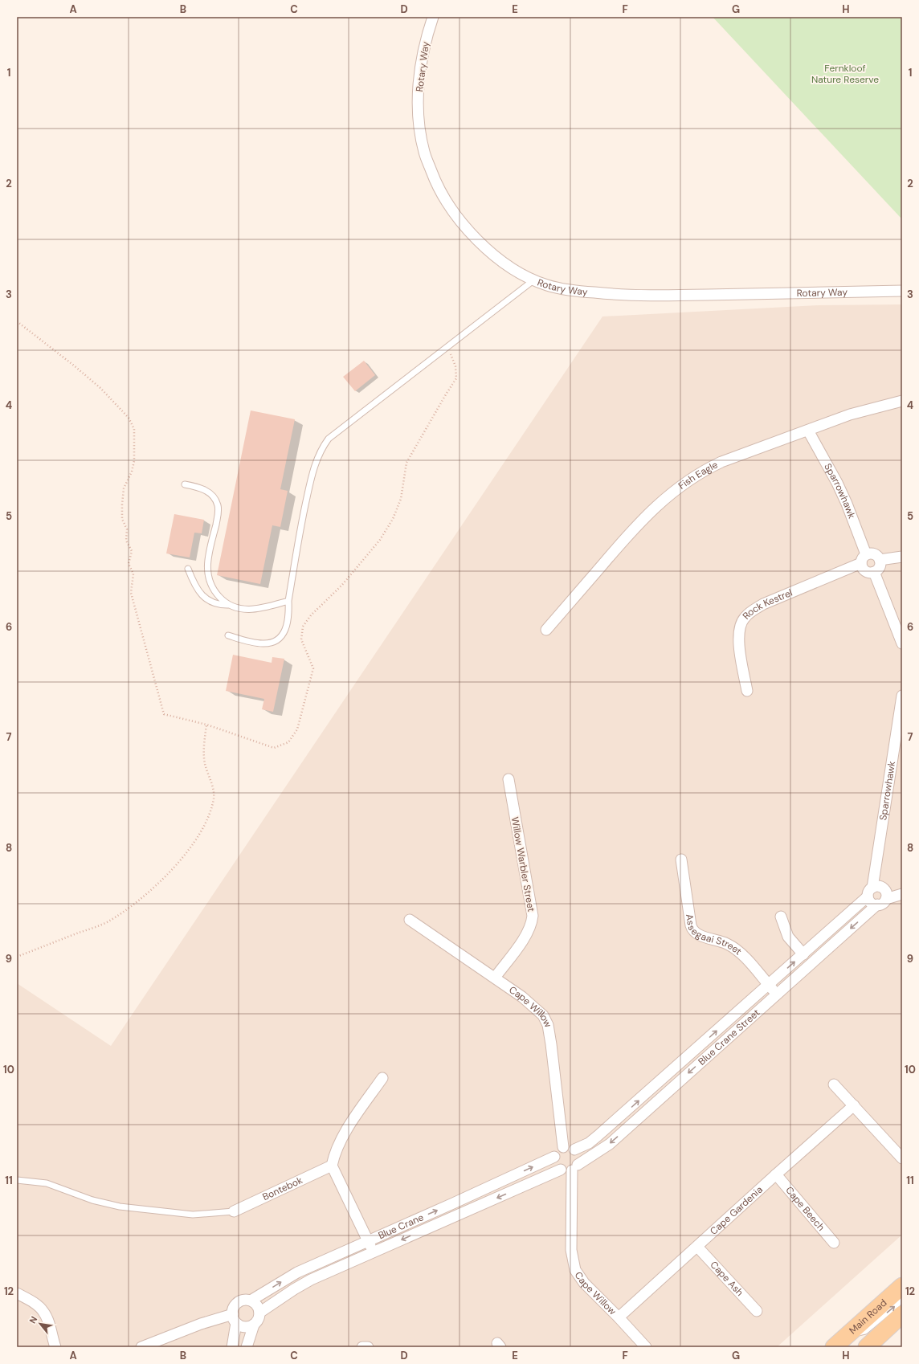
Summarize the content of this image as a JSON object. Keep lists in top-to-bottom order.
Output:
{
  "streets": {
    "main road": ["Main Road"],
    "street": [
      "Rotary Way",
      "Fish Eagle",
      "Sparrowhawk",
      "Rock Kestrel",
      "Willow Warbler Street",
      "Assegaai Street",
      "Cape Willow",
      "Blue Crane Street",
      "Bontebok",
      "Cape Beech",
      "Cape Gardenia",
      "Blue Crane",
      "Cape Ash"
    ]
  },
  "crossings": [
    ["Fish Eagle", "Sparrowhawk"],
    ["Sparrowhawk", "Rock Kestrel"],
    ["Sparrowhawk", "Blue Crane Street"],
    ["Willow Warbler Street", "Cape Willow"],
    ["Assegaai Street", "Blue Crane Street"],
    ["Cape Willow", "Blue Crane Street"],
    ["Cape Willow", "Cape Gardenia"],
    ["Cape Willow", "Blue Crane"],
    ["Blue Crane Street", "Blue Crane"],
    ["Cape Beech", "Cape Gardenia"],
    ["Cape Gardenia", "Cape Ash"]
  ],
  "parks": ["Fernkloof Nature Reserve"],
  "north": "top left",
  "grid": {
    "columns": [
      "A",
      "B",
      "C",
      "D",
      "E",
      "F",
      "G",
      "H"
    ],
    "rows": [
      "1",
      "2",
      "3",
      "4",
      "5",
      "6",
      "7",
      "8",
      "9",
      "10",
      "11",
      "12"
    ]
  }
}
